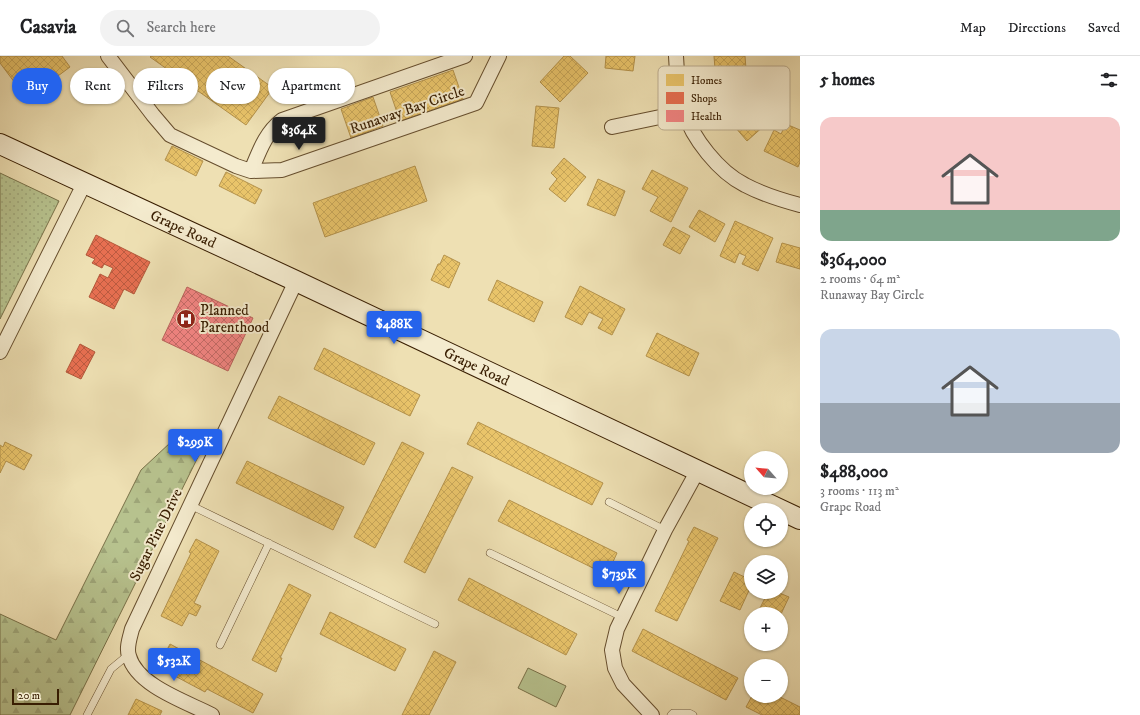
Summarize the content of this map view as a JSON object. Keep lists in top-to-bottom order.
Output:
{
  "streets": {
    "main road": ["Grape Road"],
    "street": ["Runaway Bay Circle", "Sugar Pine Drive"]
  },
  "crossings": [
    ["Grape Road", "Sugar Pine Drive"]
  ],
  "places": {
    "hospital": ["Planned Parenthood"]
  },
  "legend": ["Homes", "Shops", "Health"],
  "scale_bar": "20 m",
  "north": "top left",
  "page": {
    "header": "Casavia",
    "search": "Search here",
    "nav": ["Map", "Directions", "Saved"],
    "heading": "5 homes",
    "chip": [
      "Buy",
      "Rent",
      "Filters",
      "New",
      "Apartment"
    ],
    "list": [
      {
        "name": "$364,000",
        "note": "2 rooms · 64 m² · Runaway Bay Circle"
      },
      {
        "name": "$488,000",
        "note": "3 rooms · 113 m² · Grape Road"
      }
    ],
    "price": [
      "$364K",
      "$488K",
      "$299K",
      "$739K",
      "$532K"
    ],
    "map_buttons": ["+", "−"],
    "scale": "20 m"
  }
}
